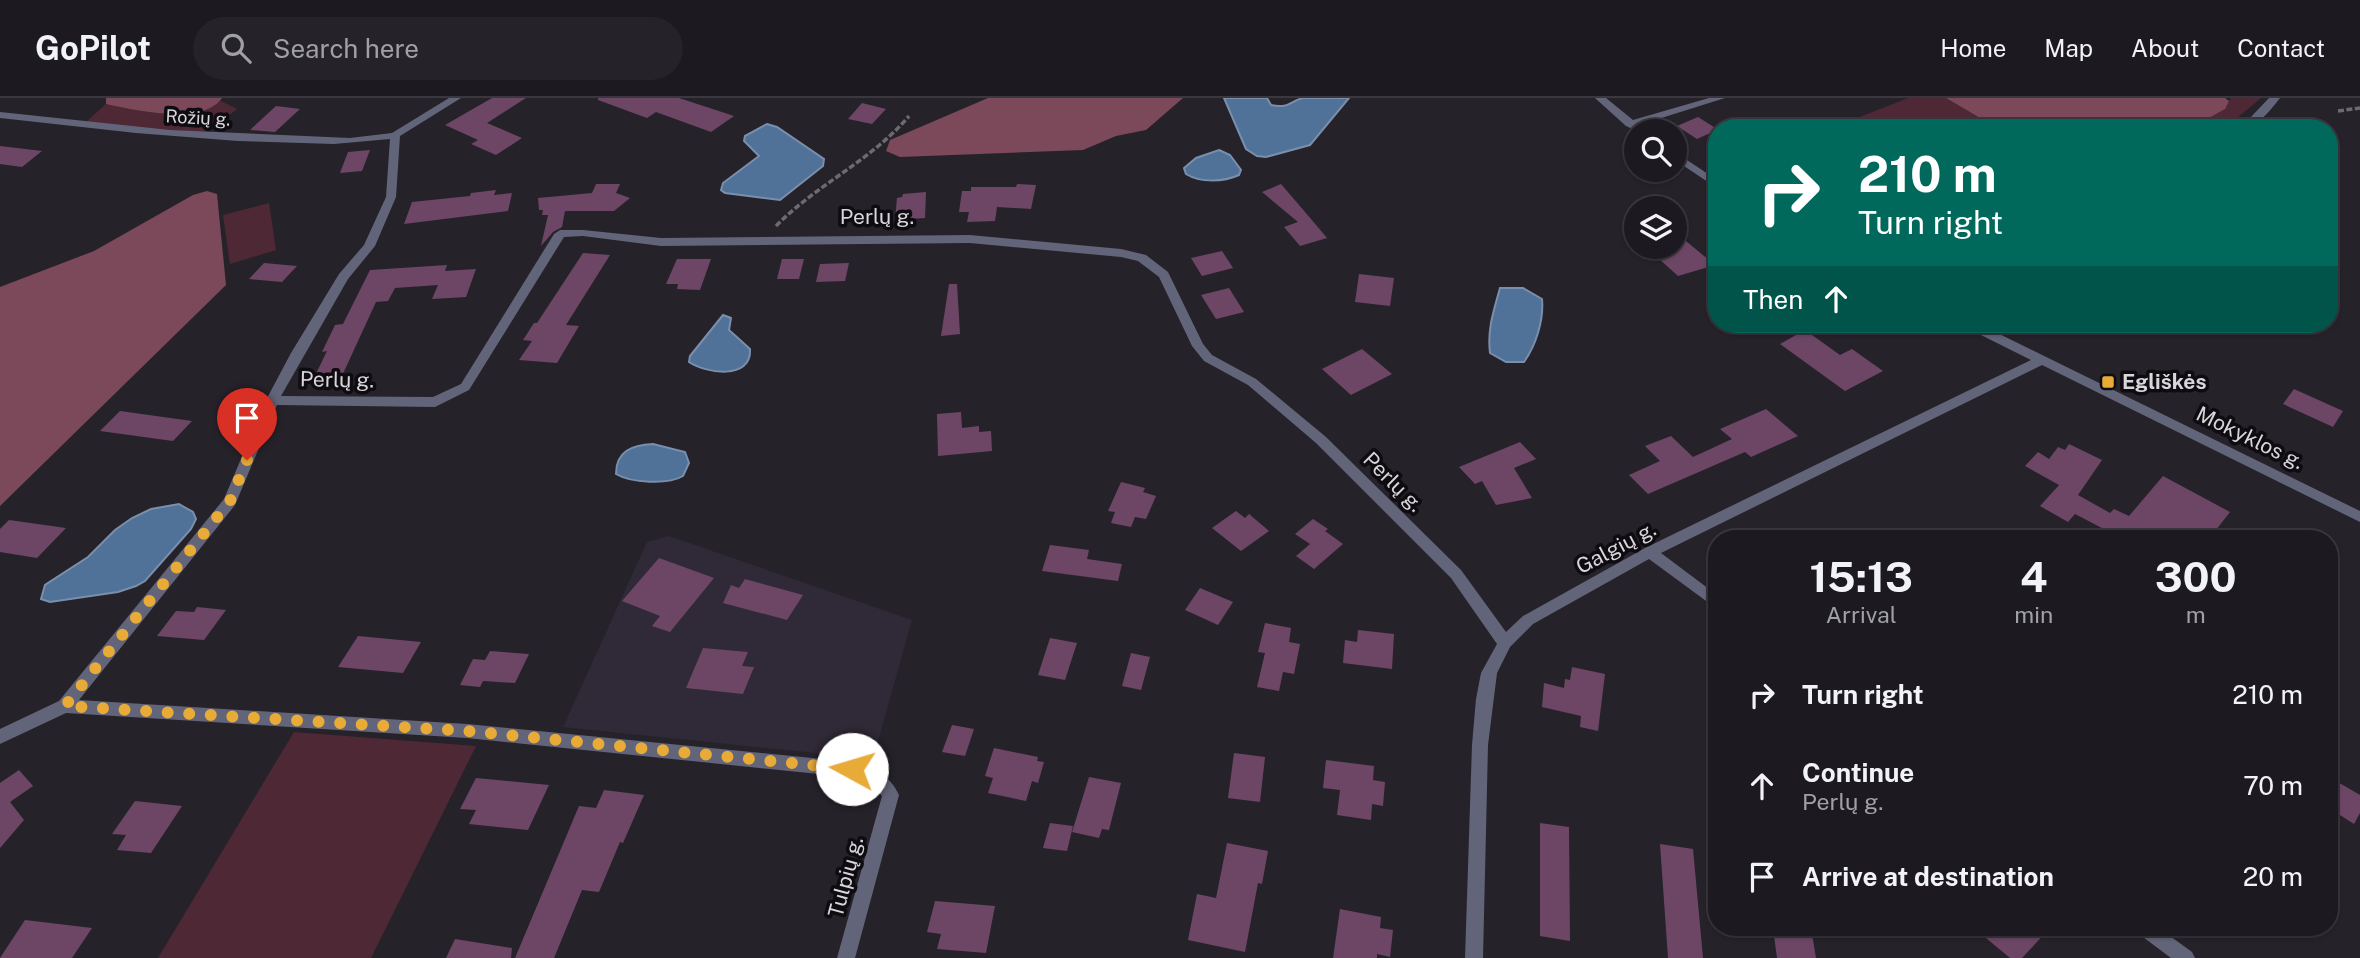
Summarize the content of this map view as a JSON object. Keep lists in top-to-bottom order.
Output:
{
  "streets": {
    "street": [
      "Rožių g.",
      "Perlų g.",
      "Mokyklos g.",
      "Galgių g.",
      "Tulpių g."
    ]
  },
  "crossings": [
    ["Perlų g.", "Galgių g."],
    ["Perlų g.", "Tulpių g."],
    ["Mokyklos g.", "Galgių g."]
  ],
  "places": {
    "transit": ["Egliškės"]
  },
  "page": {
    "header": "GoPilot",
    "search": "Search here",
    "nav": [
      "Home",
      "Map",
      "About",
      "Contact"
    ],
    "turn": ["210 m", "Turn right"],
    "then": "Then",
    "eta": [
      "15:13",
      "Arrival",
      "4",
      "min",
      "300",
      "m"
    ],
    "list": [
      {
        "name": "Turn right",
        "value": "210 m"
      },
      {
        "name": "Continue",
        "note": "Perlų g.",
        "value": "70 m"
      },
      {
        "name": "Arrive at destination",
        "value": "20 m"
      }
    ]
  }
}
